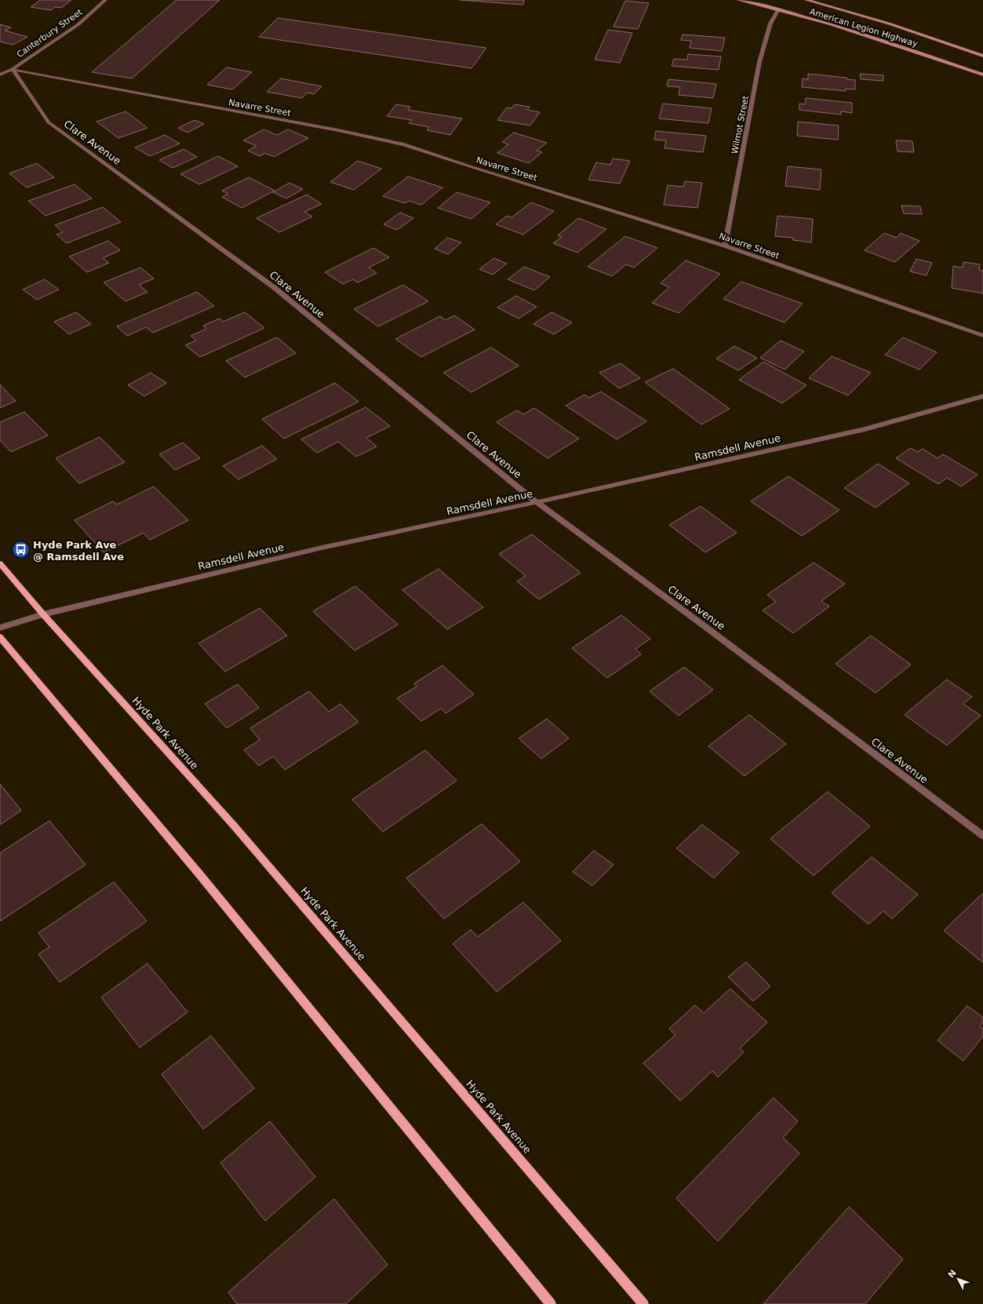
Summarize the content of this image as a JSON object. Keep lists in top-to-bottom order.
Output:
{
  "streets": {
    "main road": ["American Legion Highway", "Hyde Park Avenue"],
    "street": [
      "Canterbury Street",
      "Navarre Street",
      "Wilmot Street",
      "Clare Avenue",
      "Ramsdell Avenue"
    ]
  },
  "crossings": [
    ["American Legion Highway", "Wilmot Street"],
    ["Canterbury Street", "Navarre Street"],
    ["Canterbury Street", "Clare Avenue"],
    ["Navarre Street", "Wilmot Street"],
    ["Navarre Street", "Clare Avenue"],
    ["Clare Avenue", "Ramsdell Avenue"],
    ["Ramsdell Avenue", "Hyde Park Avenue"]
  ],
  "places": {
    "bus stop": ["Hyde Park Ave @ Ramsdell Ave"]
  },
  "north": "top left"
}
